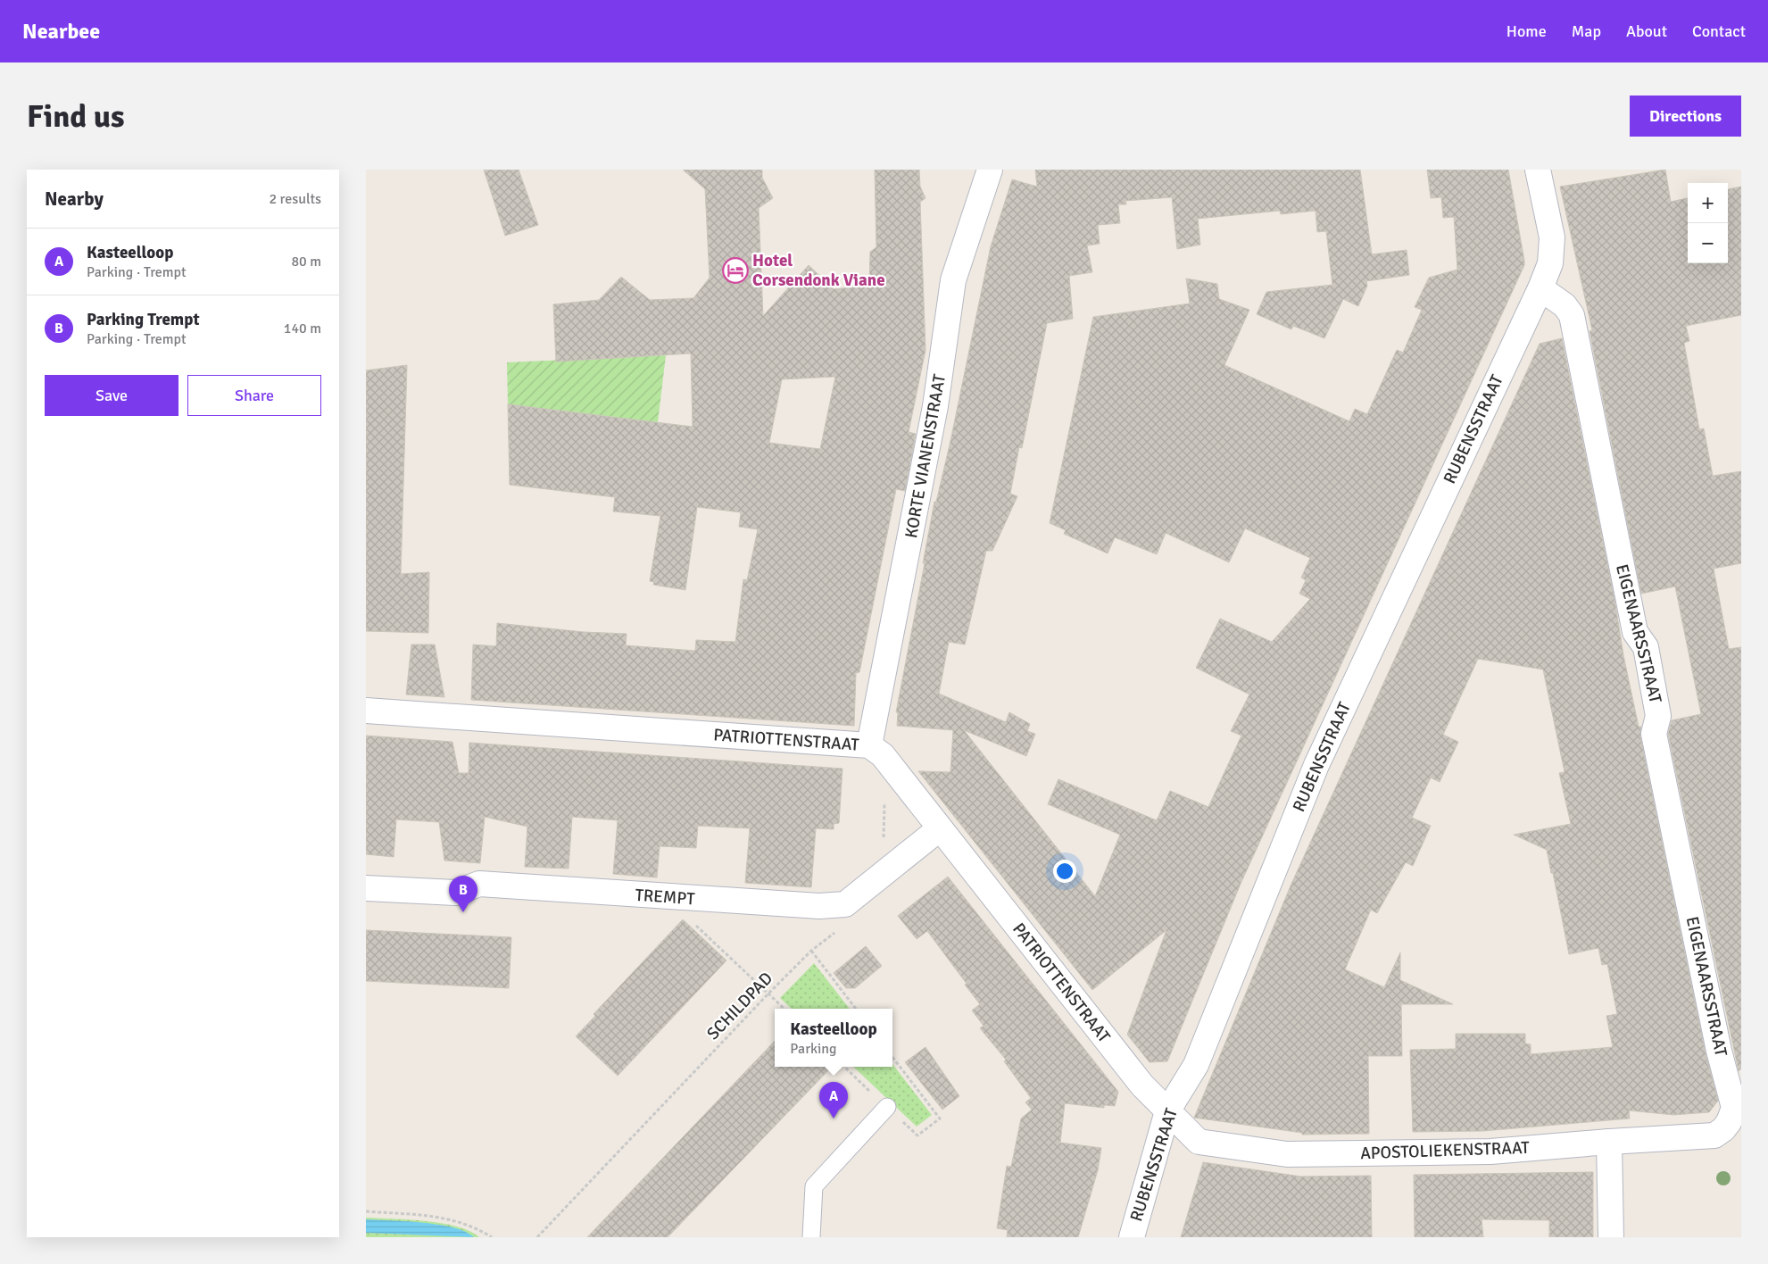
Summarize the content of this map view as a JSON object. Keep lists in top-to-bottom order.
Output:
{
  "streets": {
    "street": [
      "RUBENSSTRAAT",
      "KORTE VIANENSTRAAT",
      "EIGENAARSSTRAAT",
      "PATRIOTTENSTRAAT",
      "TREMPT",
      "APOSTOLIEKENSTRAAT"
    ],
    "path": ["SCHILDPAD"]
  },
  "crossings": [
    ["RUBENSSTRAAT", "EIGENAARSSTRAAT"],
    ["RUBENSSTRAAT", "PATRIOTTENSTRAAT"],
    ["RUBENSSTRAAT", "APOSTOLIEKENSTRAAT"],
    ["KORTE VIANENSTRAAT", "PATRIOTTENSTRAAT"],
    ["EIGENAARSSTRAAT", "APOSTOLIEKENSTRAAT"],
    ["PATRIOTTENSTRAAT", "TREMPT"],
    ["PATRIOTTENSTRAAT", "APOSTOLIEKENSTRAAT"]
  ],
  "places": {
    "hotel": ["Hotel Corsendonk Viane"]
  },
  "page": {
    "header": "Nearbee",
    "nav": [
      "Home",
      "Map",
      "About",
      "Contact"
    ],
    "buttons": [
      "Directions",
      ["Save", "Share"]
    ],
    "title": "Find us",
    "heading": ["Nearby", "2 results"],
    "map_buttons": ["+", "−"],
    "list": [
      {
        "mark": "A",
        "name": "Kasteelloop",
        "note": "Parking · Trempt",
        "value": "80 m"
      },
      {
        "mark": "B",
        "name": "Parking Trempt",
        "note": "Parking · Trempt",
        "value": "140 m"
      }
    ],
    "pins": ["B", "A"],
    "popup": ["Kasteelloop", "Parking"]
  }
}
